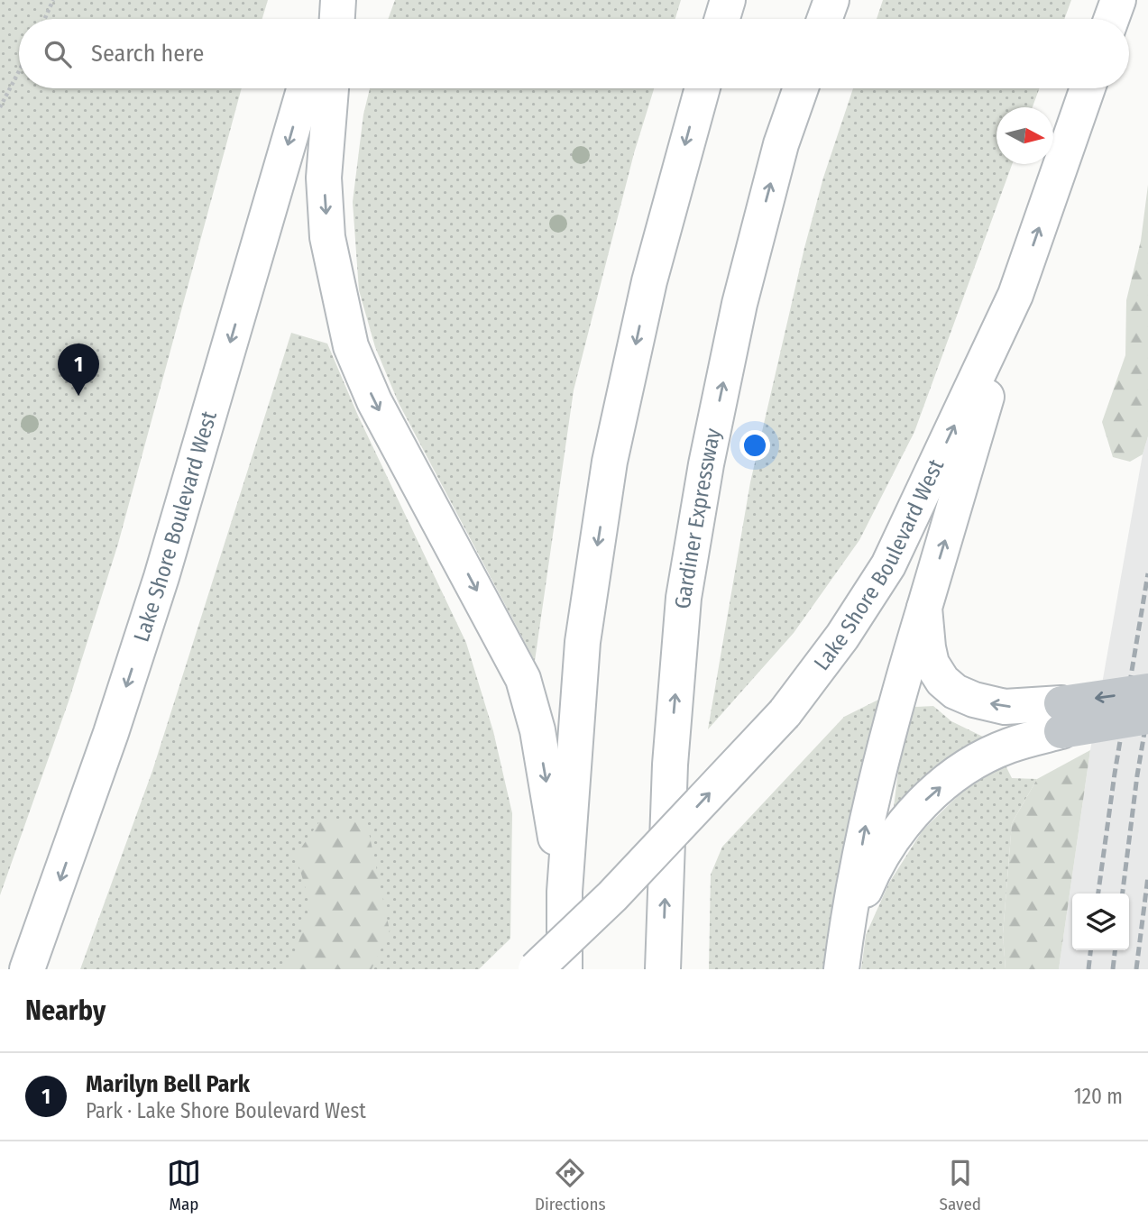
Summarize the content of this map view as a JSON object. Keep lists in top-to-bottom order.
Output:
{
  "streets": {
    "highway": ["Gardiner Expressway", "Lake Shore Boulevard West"]
  },
  "north": "right",
  "page": {
    "search": "Search here",
    "pins": "1",
    "heading": "Nearby",
    "list": [
      {
        "mark": "1",
        "name": "Marilyn Bell Park",
        "note": "Park · Lake Shore Boulevard West",
        "value": "120 m"
      }
    ],
    "nav": ["Map", "Directions", "Saved"]
  }
}
